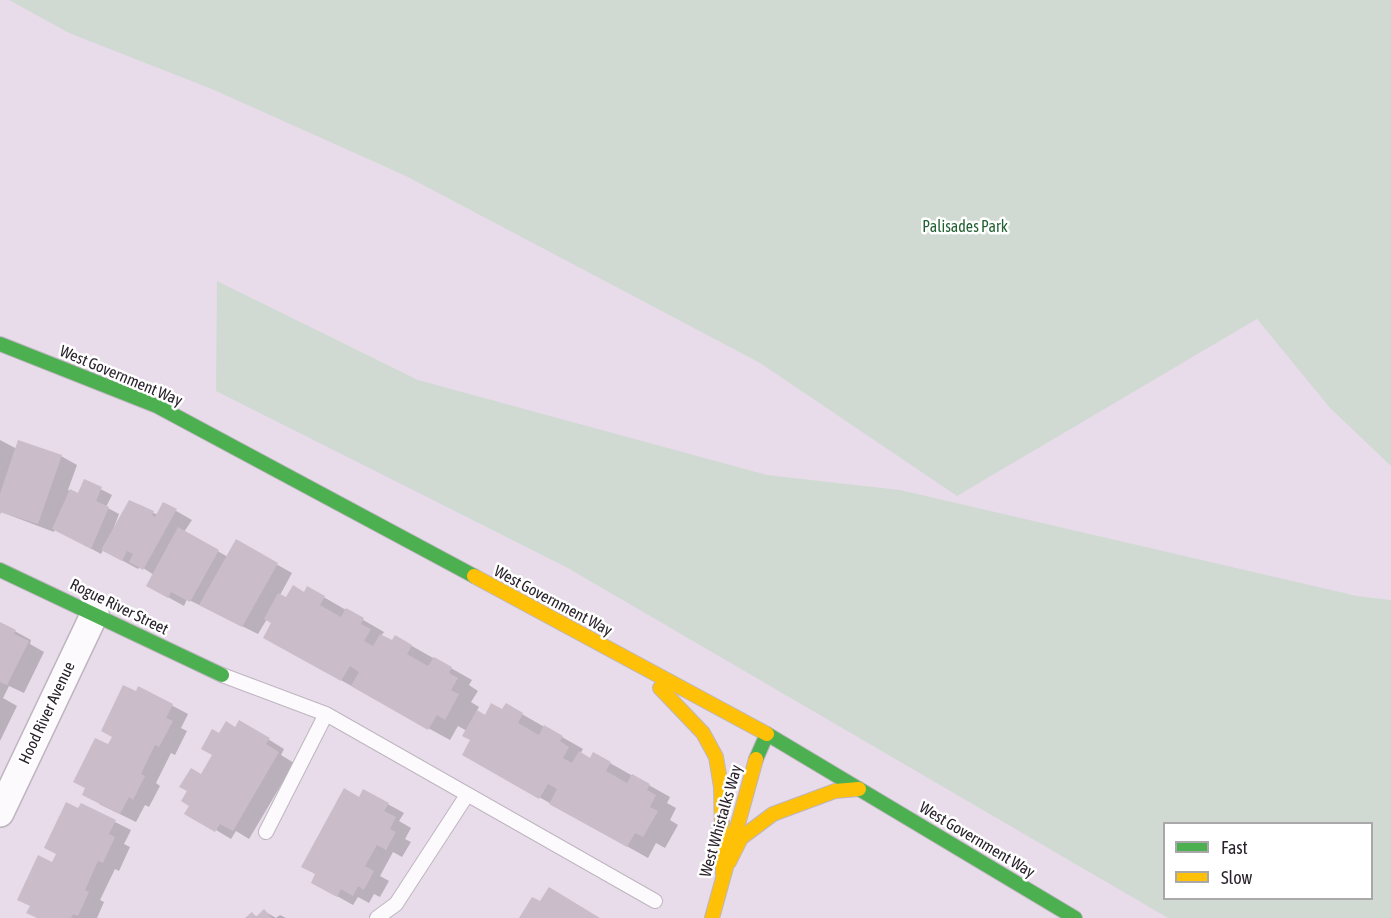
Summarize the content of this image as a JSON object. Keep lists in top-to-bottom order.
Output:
{
  "streets": {
    "main road": ["West Government Way", "Rogue River Street", "West Whistalks Way"],
    "street": ["Hood River Avenue"]
  },
  "crossings": [
    ["West Government Way", "West Whistalks Way"],
    ["Rogue River Street", "Hood River Avenue"]
  ],
  "parks": ["Palisades Park"],
  "legend": ["Fast", "Slow"]
}
